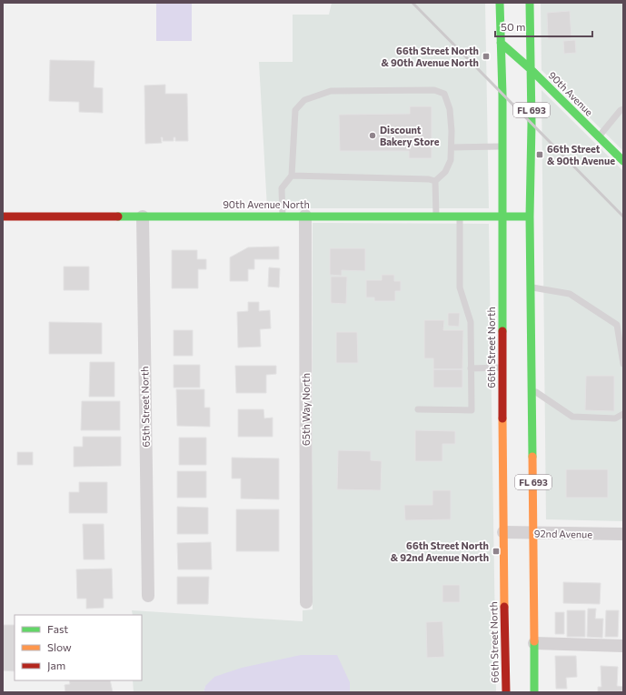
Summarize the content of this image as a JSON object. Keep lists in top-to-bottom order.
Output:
{
  "streets": {
    "main road": [
      "90th Avenue",
      "FL 693",
      "90th Avenue North",
      "66th Street North"
    ],
    "street": ["65th Street North", "65th Way North", "92nd Avenue"]
  },
  "crossings": [
    ["90th Avenue", "FL 693"],
    ["90th Avenue", "66th Street North"],
    ["FL 693", "90th Avenue North"],
    ["FL 693", "92nd Avenue"],
    ["90th Avenue North", "66th Street North"],
    ["90th Avenue North", "65th Street North"],
    ["90th Avenue North", "65th Way North"],
    ["66th Street North", "92nd Avenue"]
  ],
  "places": {
    "transit": ["66th Street North & 90th Avenue North", "66th Street & 90th Avenue", "66th Street North & 92nd Avenue North"],
    "other": ["Discount Bakery Store"]
  },
  "legend": ["Fast", "Slow", "Jam"],
  "scale_bar": "50 m"
}
